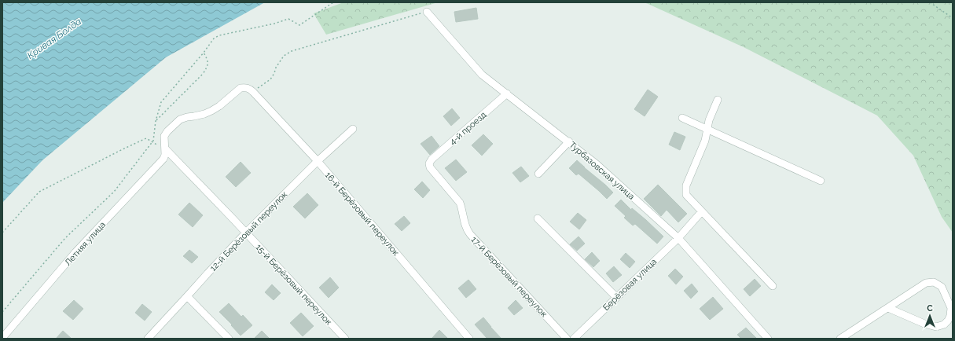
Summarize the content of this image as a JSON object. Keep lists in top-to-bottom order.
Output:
{
  "streets": {
    "street": [
      "4-й проезд",
      "Турбазовская улица",
      "16-й Берёзовый переулок",
      "12-й Берёзовый переулок",
      "Летняя улица",
      "17-й Берёзовый переулок",
      "15-й Берёзовый переулок",
      "Берёзовая улица"
    ]
  },
  "crossings": [
    ["4-й проезд", "Турбазовская улица"],
    ["4-й проезд", "17-й Берёзовый переулок"],
    ["Турбазовская улица", "Берёзовая улица"],
    ["16-й Берёзовый переулок", "12-й Берёзовый переулок"],
    ["12-й Берёзовый переулок", "15-й Берёзовый переулок"],
    ["Летняя улица", "15-й Берёзовый переулок"]
  ],
  "water": ["Кривая Болда"],
  "north": "top"
}
